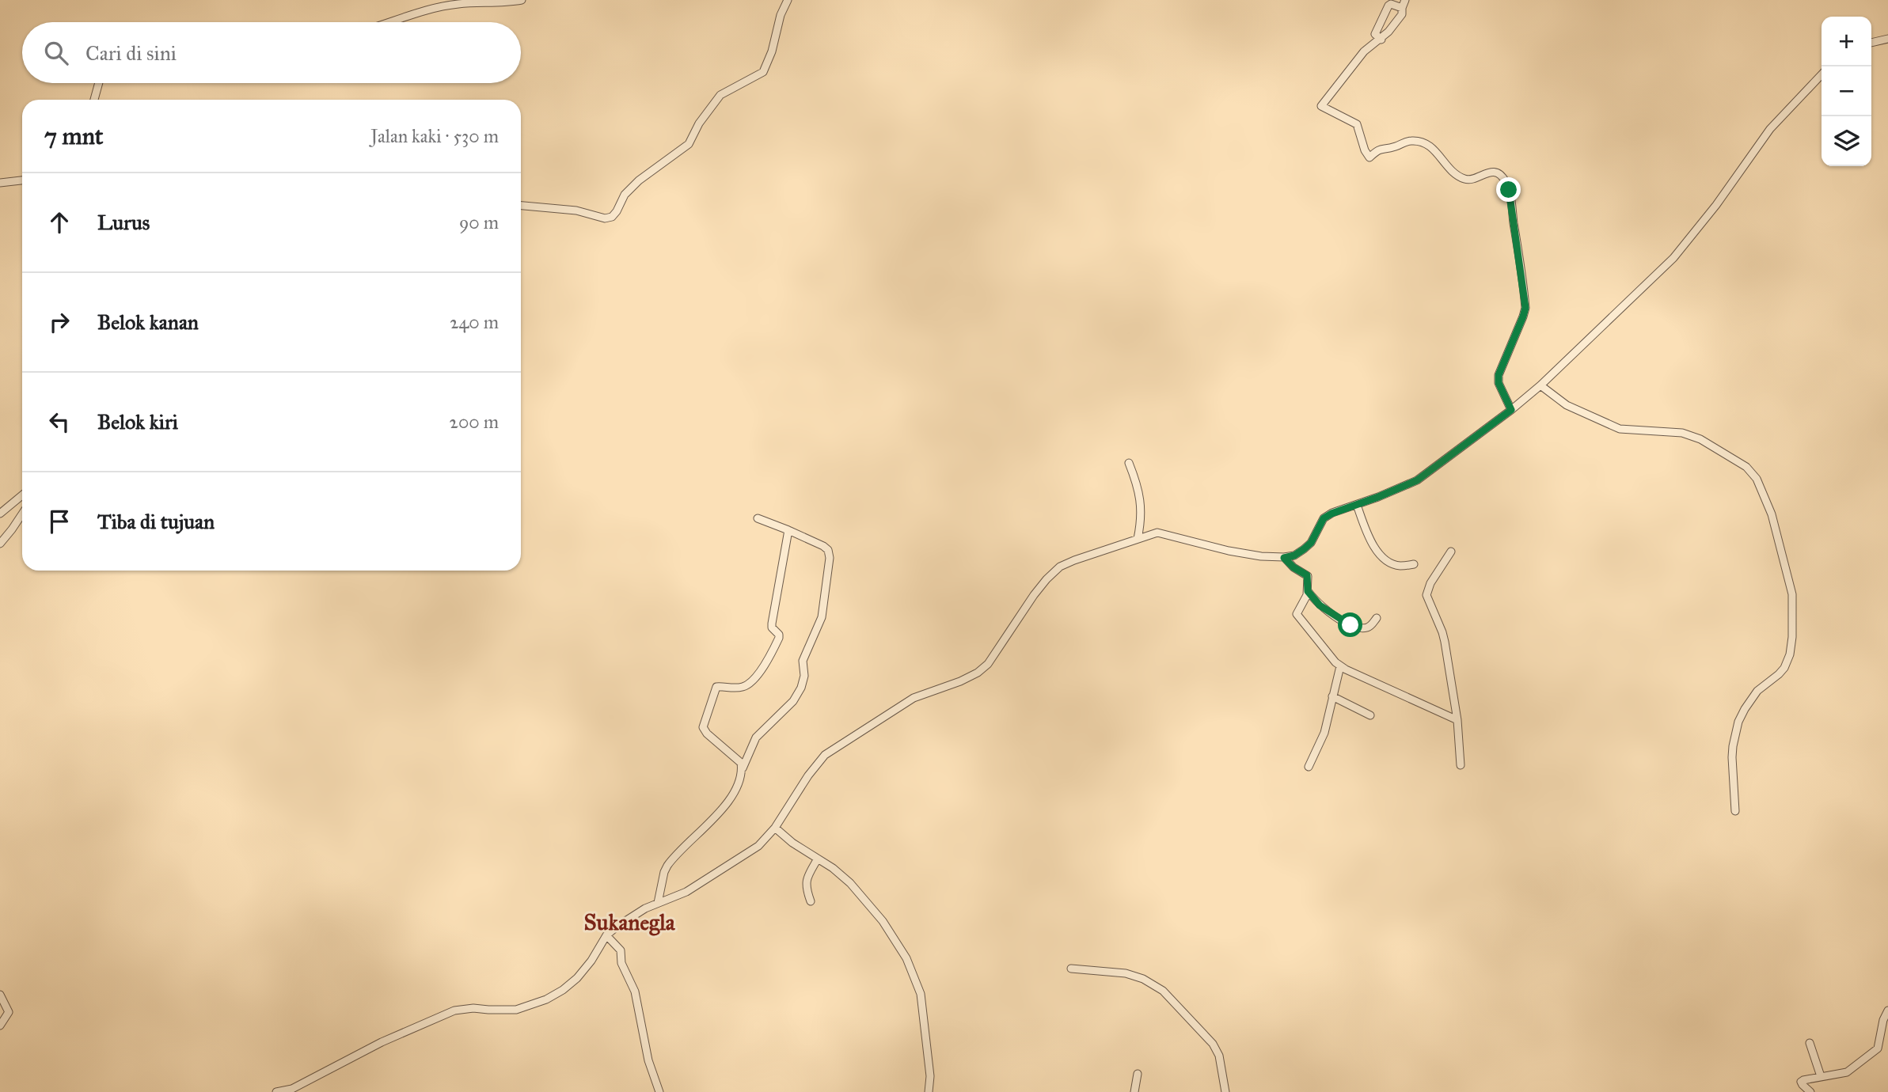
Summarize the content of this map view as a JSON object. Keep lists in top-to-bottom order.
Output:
{
  "districts": ["Sukanegla"],
  "page": {
    "map_buttons": ["+", "−"],
    "search": "Cari di sini",
    "heading": ["7 mnt", "Jalan kaki · 530 m"],
    "list": [
      ["Lurus", "90 m"],
      ["Belok kanan", "240 m"],
      ["Belok kiri", "200 m"],
      "Tiba di tujuan"
    ]
  }
}
